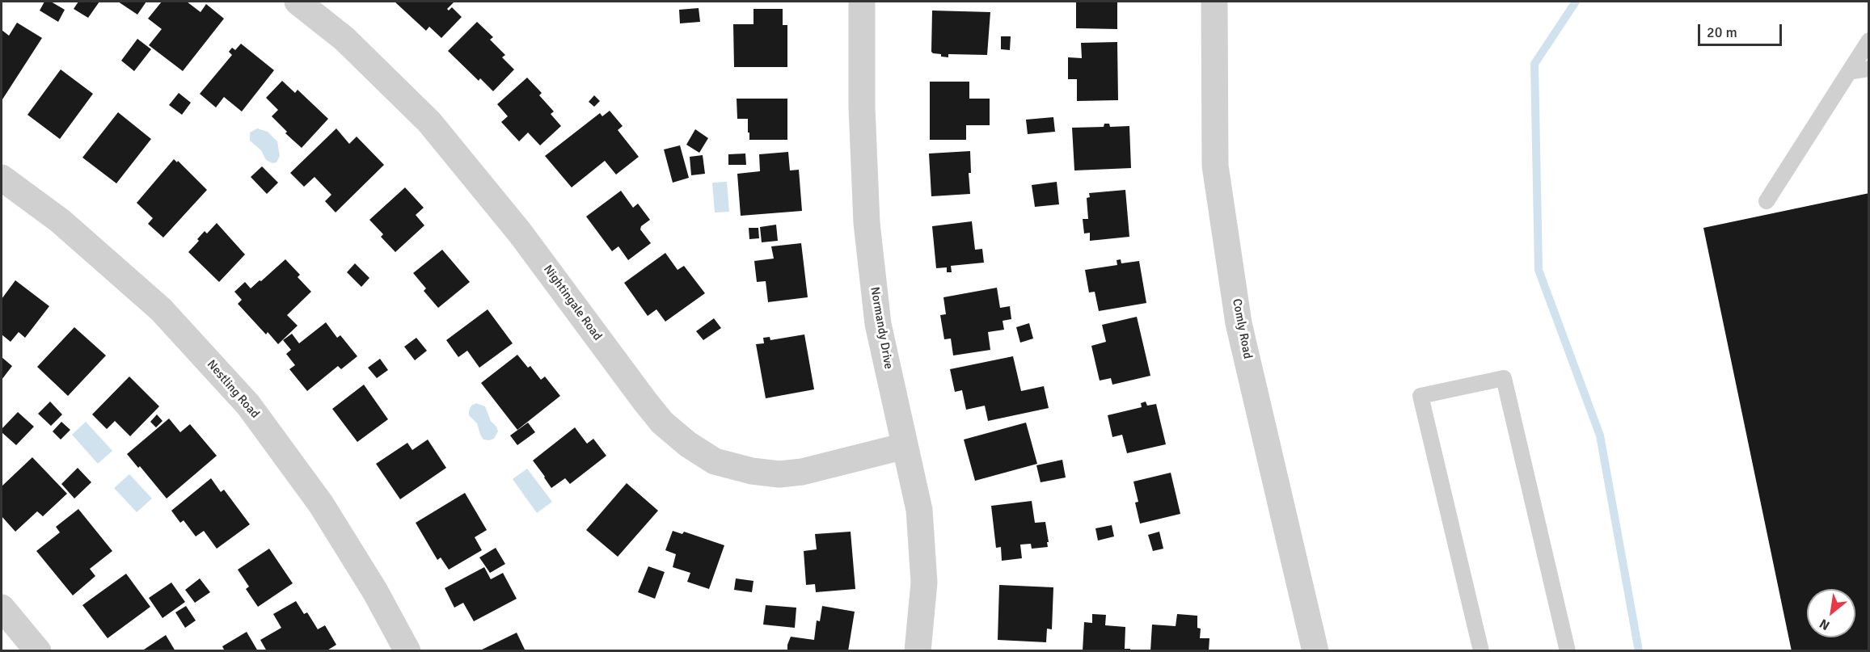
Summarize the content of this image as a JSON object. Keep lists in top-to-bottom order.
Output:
{
  "streets": {
    "street": [
      "Nightingale Road",
      "Normandy Drive",
      "Comly Road",
      "Nestling Road"
    ]
  },
  "crossings": [
    ["Nightingale Road", "Normandy Drive"]
  ],
  "scale_bar": "20 m",
  "north": "bottom left"
}
